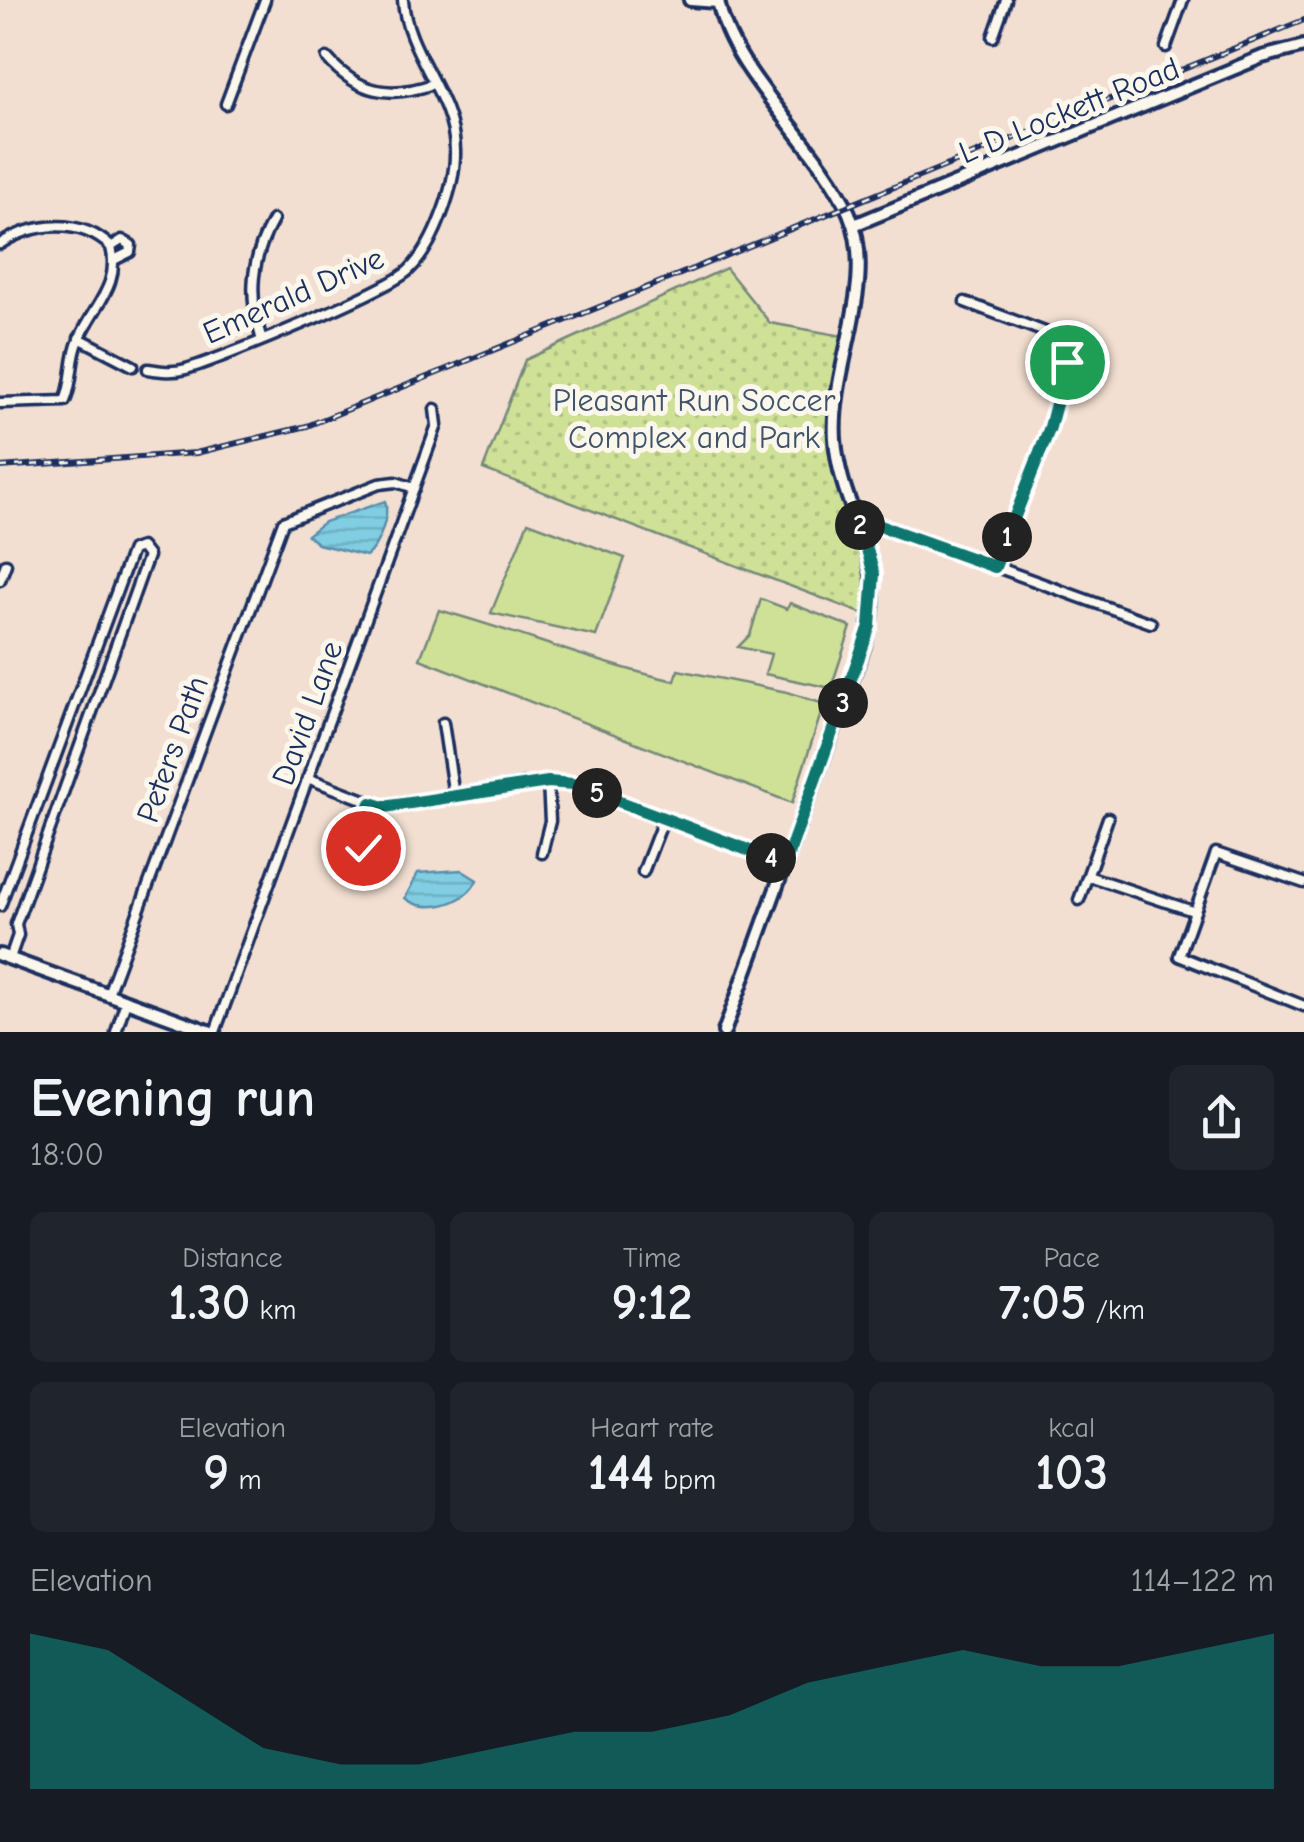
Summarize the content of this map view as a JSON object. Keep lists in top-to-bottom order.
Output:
{
  "streets": {
    "main road": ["L D Lockett Road"],
    "street": ["Emerald Drive", "David Lane", "Peters Path"]
  },
  "crossings": [
    ["David Lane", "Peters Path"]
  ],
  "parks": ["Pleasant Run Soccer Complex and Park"],
  "page": {
    "pins": [
      "2",
      "1",
      "3",
      "5",
      "4"
    ],
    "heading": ["Evening run", "18:00"],
    "stats": [
      ["Distance", "1.30 km"],
      ["Time", "9:12"],
      ["Pace", "7:05 /km"],
      ["Elevation", "9 m"],
      ["Heart rate", "144 bpm"],
      ["kcal", "103"]
    ],
    "chart": ["Elevation", "114–122 m"]
  }
}
